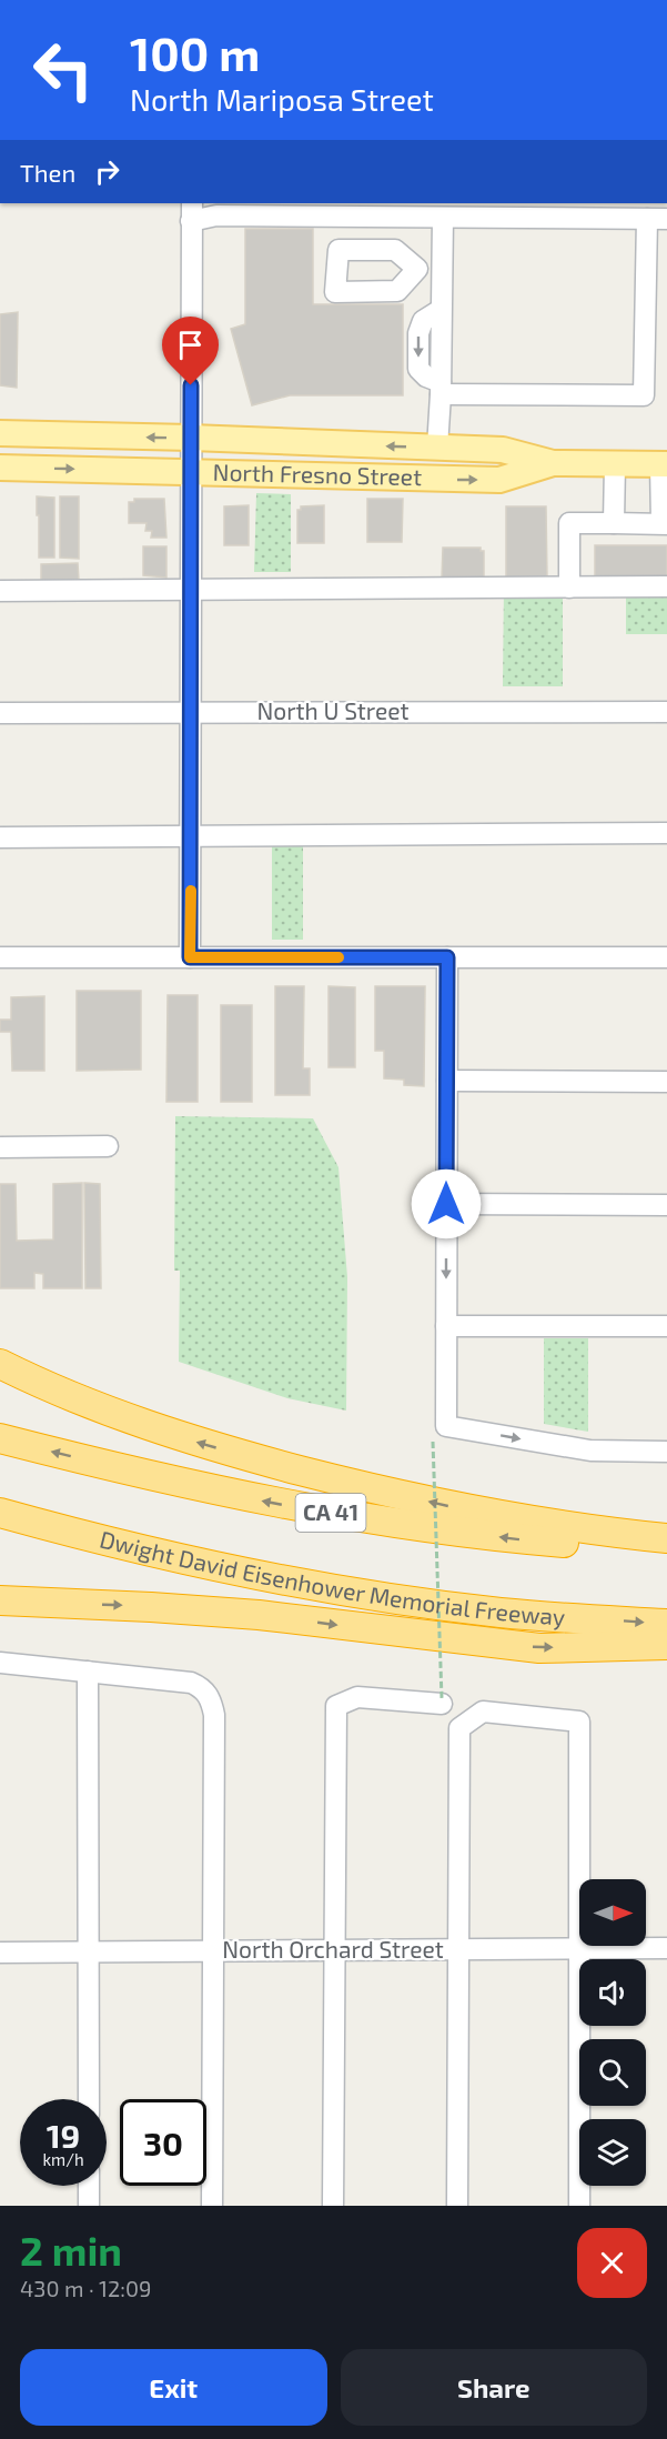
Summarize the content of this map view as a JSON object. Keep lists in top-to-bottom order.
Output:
{
  "streets": {
    "highway": ["CA 41", "Dwight David Eisenhower Memorial Freeway"],
    "main road": ["North Fresno Street"],
    "street": ["North U Street", "North Orchard Street"]
  },
  "north": "right",
  "page": {
    "turn": ["100 m", "North Mariposa Street"],
    "then": "Then",
    "speed": "19 km/h",
    "limit": "30",
    "heading": ["2 min", "430 m · 12:09"],
    "buttons": ["Exit", "Share"]
  }
}
